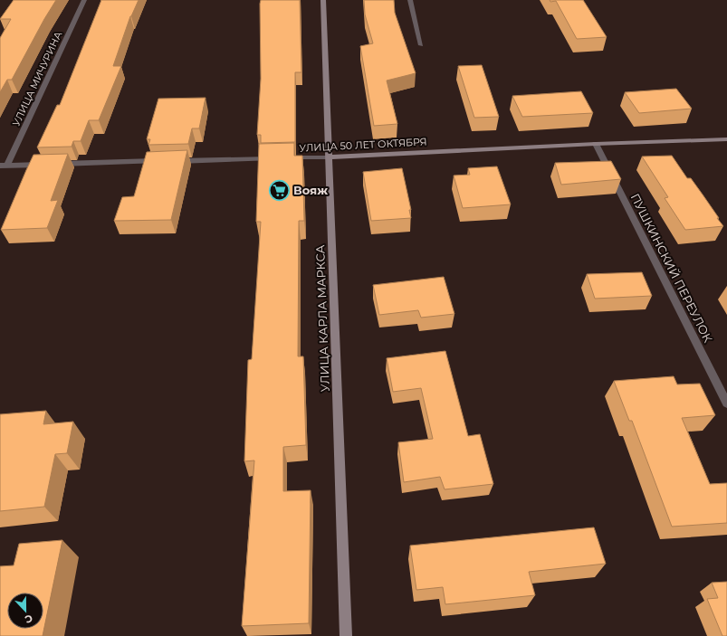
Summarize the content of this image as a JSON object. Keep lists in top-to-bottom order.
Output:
{
  "streets": {
    "main road": ["УЛИЦА 50 ЛЕТ ОКТЯБРЯ", "УЛИЦА КАРЛА МАРКСА"],
    "street": ["УЛИЦА МИЧУРИНА", "ПУШКИНСКИЙ ПЕРЕУЛОК"]
  },
  "crossings": [
    ["УЛИЦА МИЧУРИНА", "УЛИЦА 50 ЛЕТ ОКТЯБРЯ"],
    ["УЛИЦА 50 ЛЕТ ОКТЯБРЯ", "ПУШКИНСКИЙ ПЕРЕУЛОК"],
    ["УЛИЦА 50 ЛЕТ ОКТЯБРЯ", "УЛИЦА КАРЛА МАРКСА"]
  ],
  "places": {
    "supermarket": ["Вояж"]
  },
  "north": "bottom"
}
